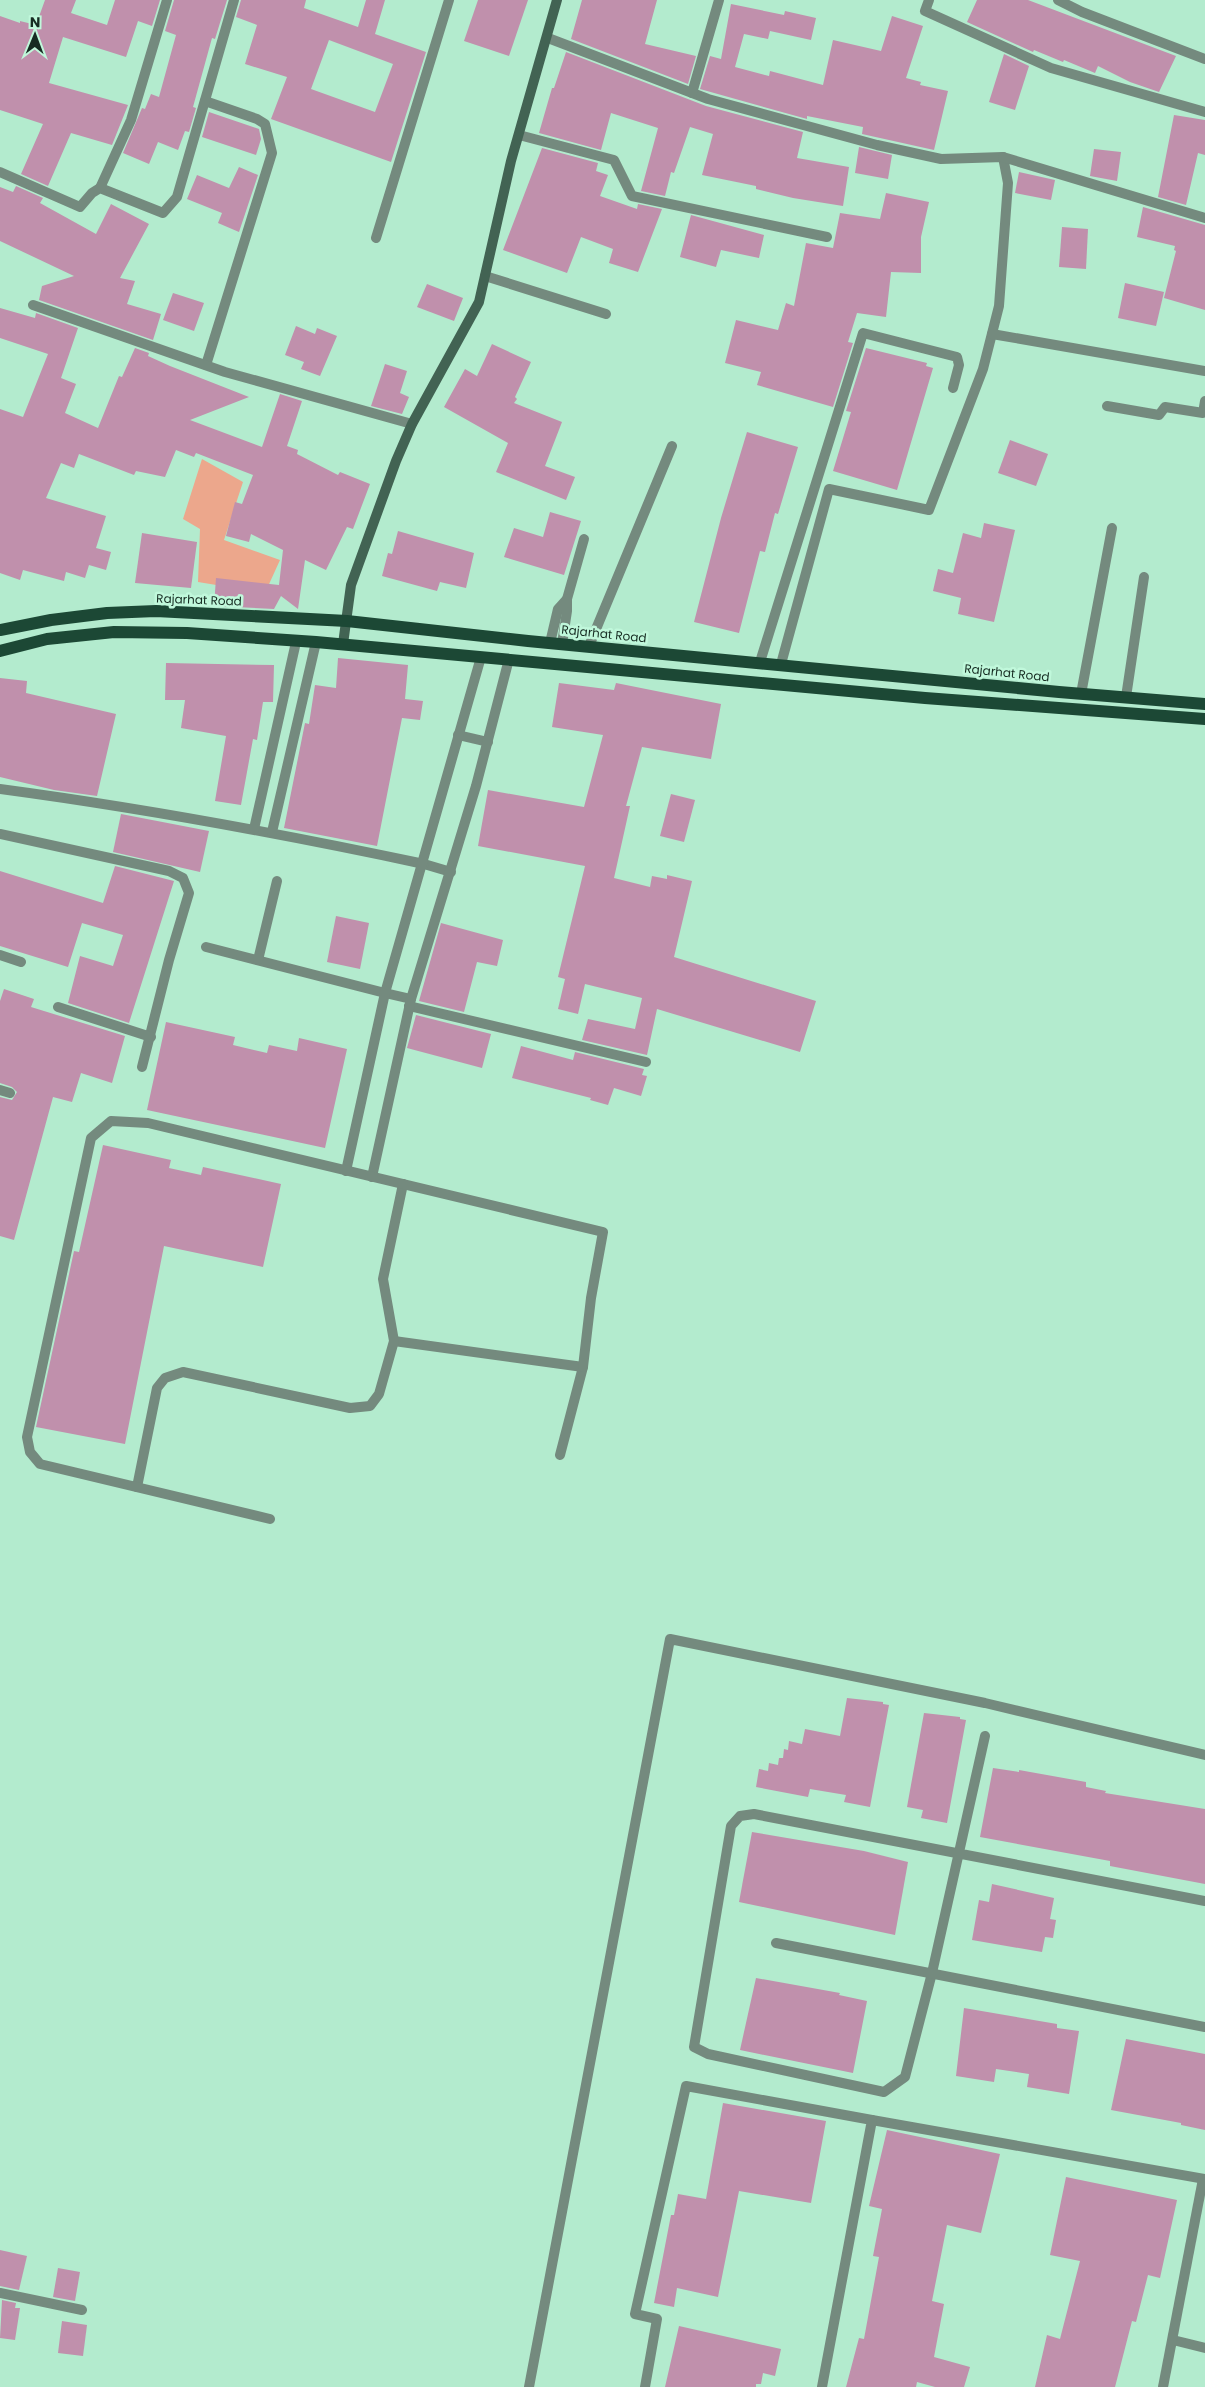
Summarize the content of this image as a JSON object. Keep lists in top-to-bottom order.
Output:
{
  "streets": {
    "main road": ["Rajarhat Road"]
  },
  "north": "top"
}
